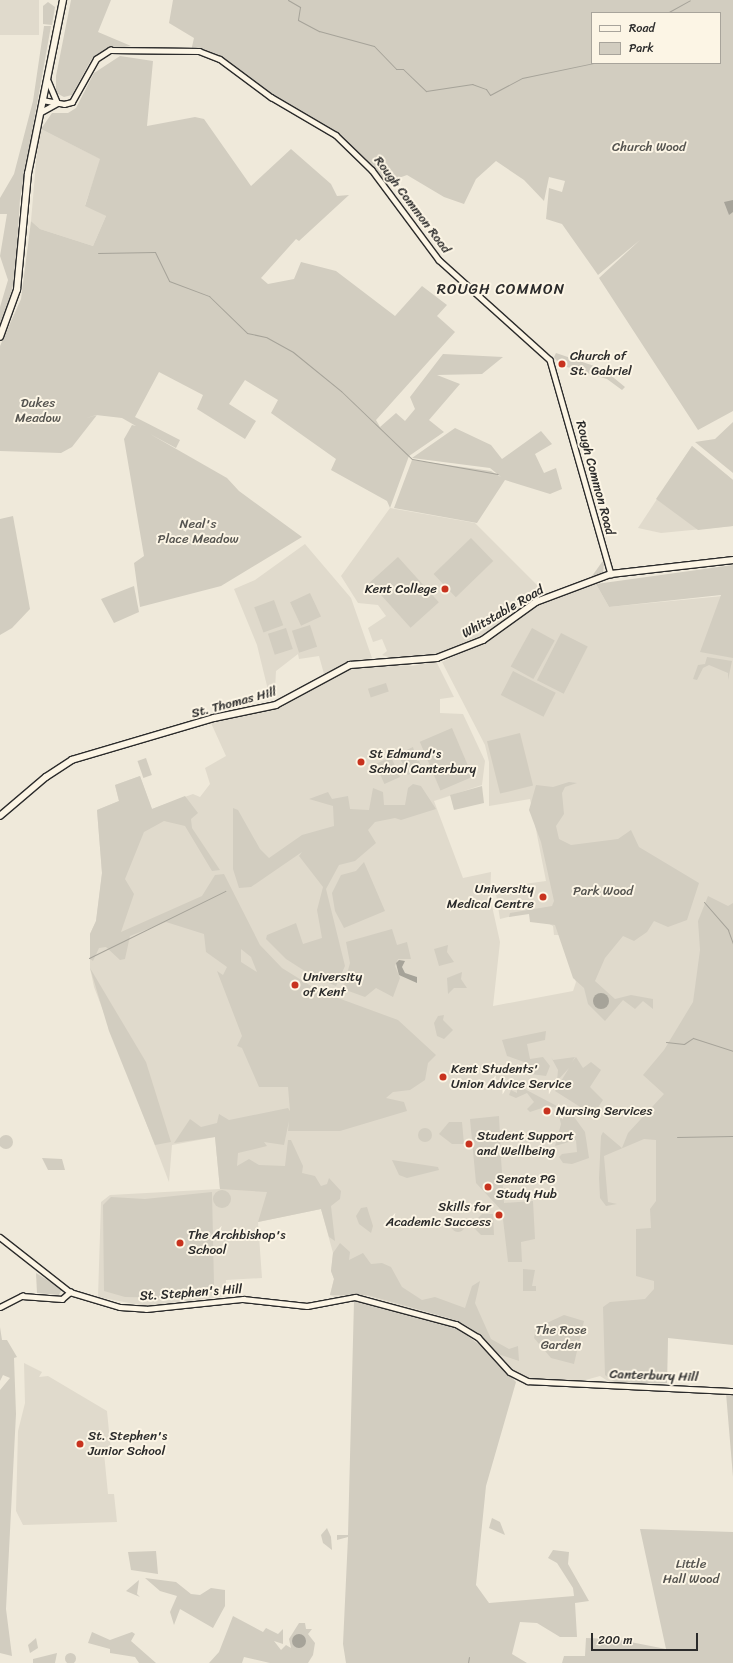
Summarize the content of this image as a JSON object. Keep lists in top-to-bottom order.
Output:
{
  "streets": {
    "main road": ["Whitstable Road", "St. Thomas Hill"],
    "street": ["Rough Common Road", "St. Stephen's Hill", "Canterbury Hill"]
  },
  "crossings": [
    ["Rough Common Road", "Whitstable Road"],
    ["Whitstable Road", "St. Thomas Hill"],
    ["St. Stephen's Hill", "Canterbury Hill"]
  ],
  "districts": ["ROUGH COMMON"],
  "parks": [
    "Church Wood",
    "Dukes Meadow",
    "Neal's Place Meadow",
    "Park Wood",
    "The Rose Garden",
    "Little Hall Wood"
  ],
  "places": [
    "Church of St. Gabriel",
    "Kent College",
    "St Edmund's School Canterbury",
    "University Medical Centre",
    "University of Kent",
    "Kent Students' Union Advice Service",
    "Nursing Services",
    "Student Support and Wellbeing",
    "Senate PG Study Hub",
    "Skills for Academic Success",
    "The Archbishop's School",
    "St. Stephen's Junior School"
  ],
  "legend": ["Road", "Park"],
  "scale_bar": "200 m"
}
